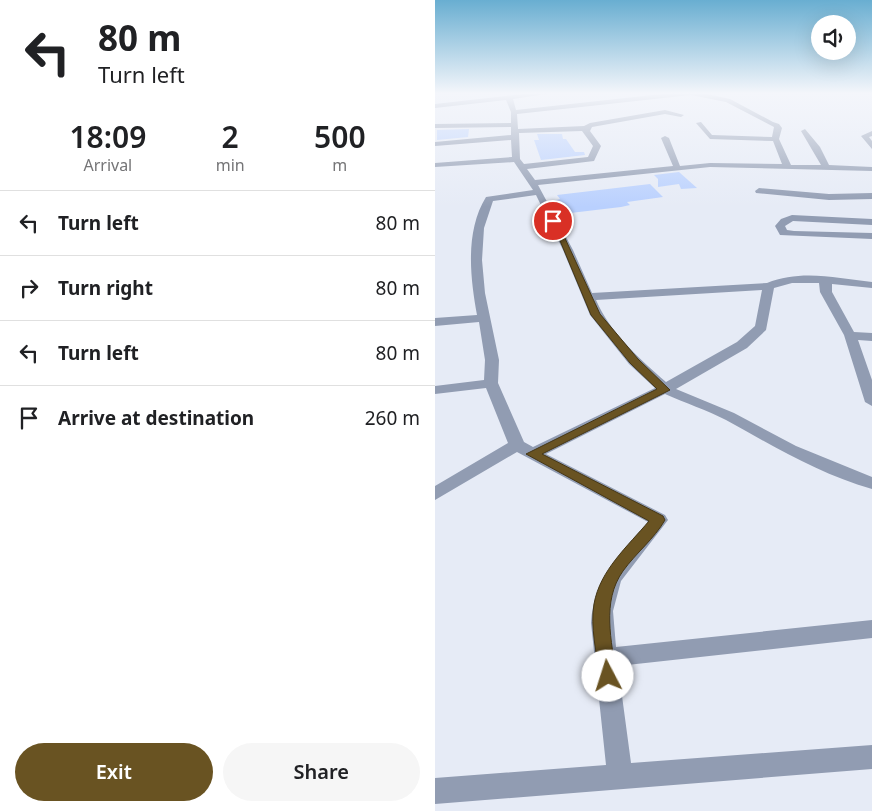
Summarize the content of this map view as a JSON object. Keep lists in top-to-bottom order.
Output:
{
  "page": {
    "turn": ["80 m", "Turn left"],
    "eta": [
      "18:09",
      "Arrival",
      "2",
      "min",
      "500",
      "m"
    ],
    "list": [
      {
        "name": "Turn left",
        "value": "80 m"
      },
      {
        "name": "Turn right",
        "value": "80 m"
      },
      {
        "name": "Turn left",
        "value": "80 m"
      },
      {
        "name": "Arrive at destination",
        "value": "260 m"
      }
    ],
    "buttons": ["Exit", "Share"]
  }
}
